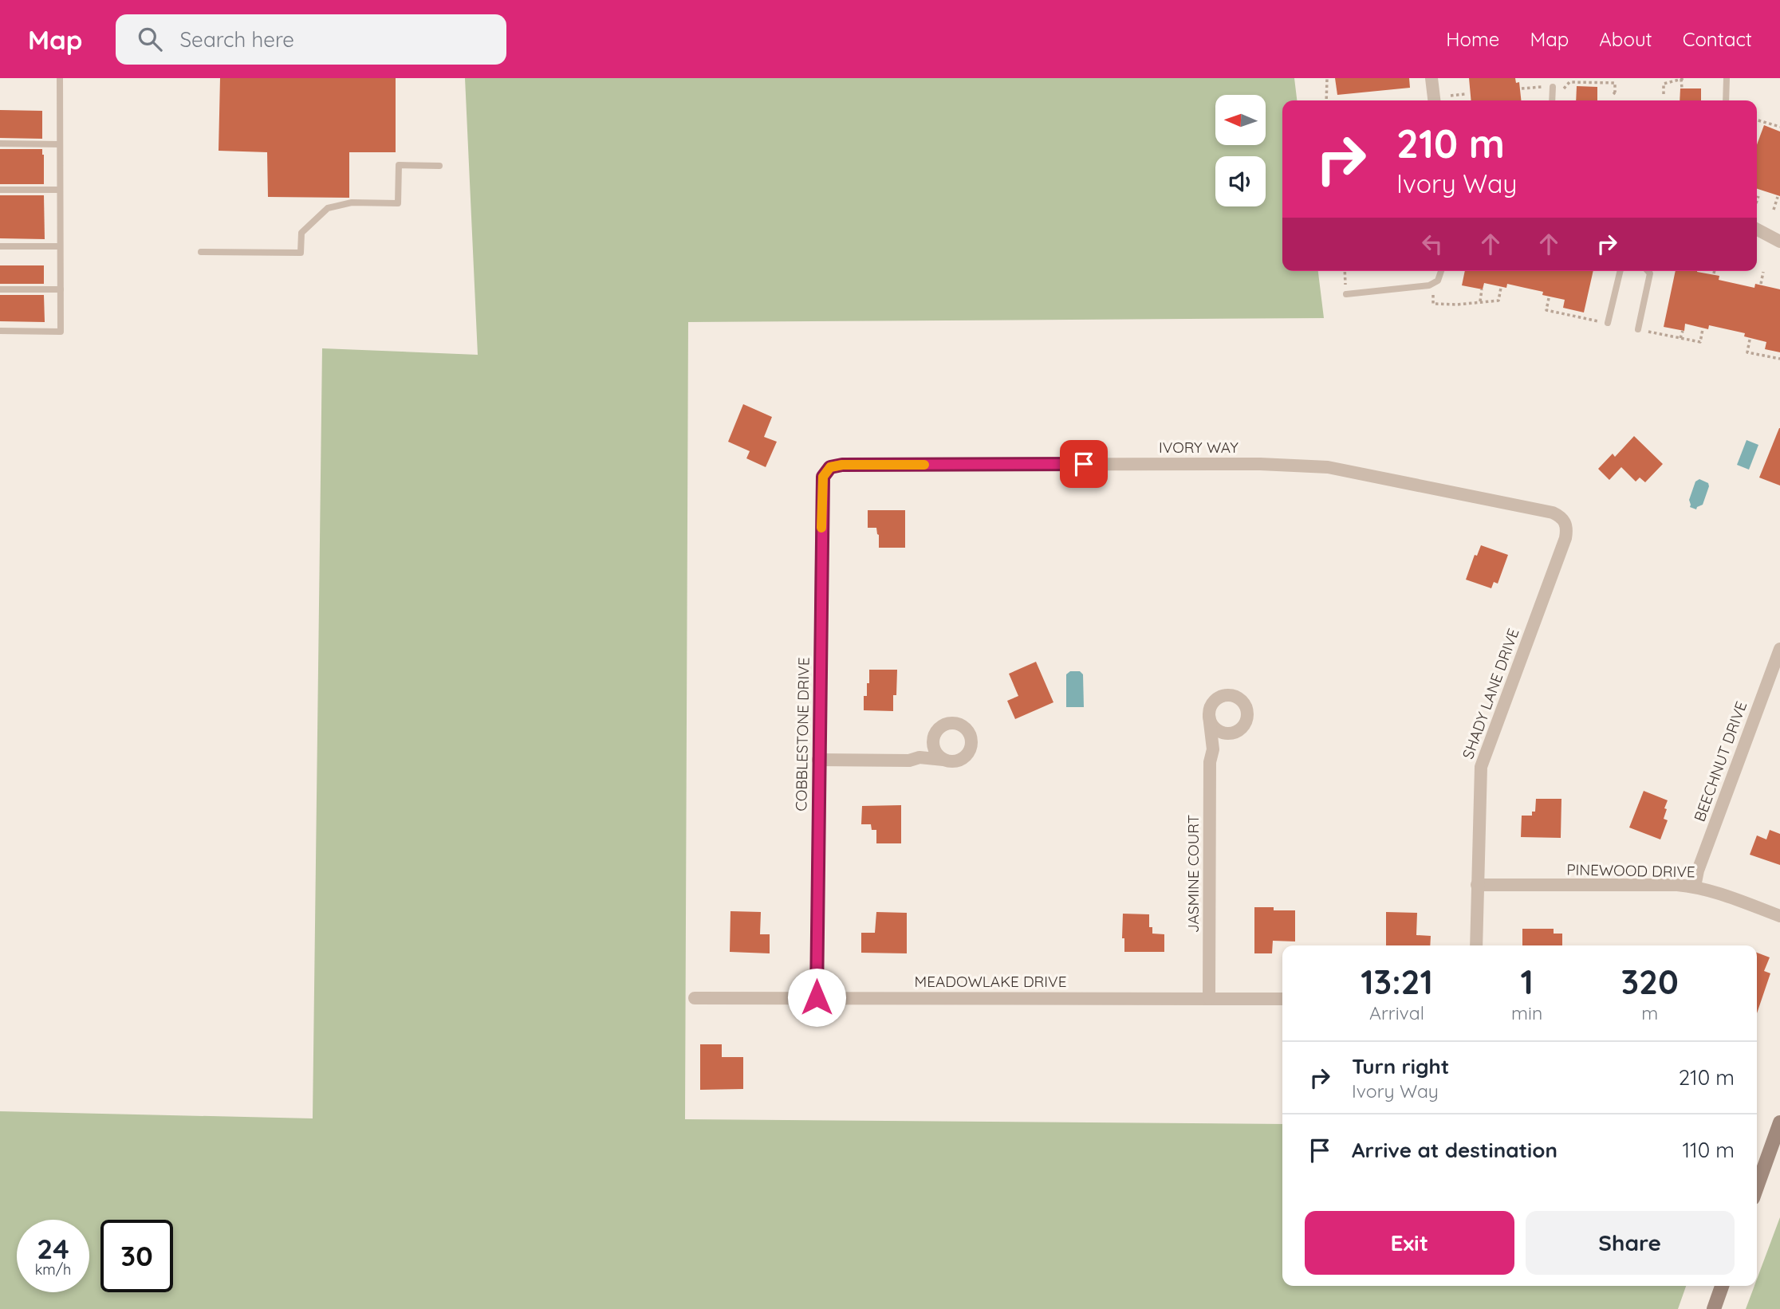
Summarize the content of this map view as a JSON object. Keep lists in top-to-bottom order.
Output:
{
  "streets": {
    "street": [
      "IVORY WAY",
      "SHADY LANE DRIVE",
      "COBBLESTONE DRIVE",
      "BEECHNUT DRIVE",
      "PINEWOOD DRIVE",
      "JASMINE COURT",
      "MEADOWLAKE DRIVE"
    ]
  },
  "crossings": [
    ["IVORY WAY", "SHADY LANE DRIVE"],
    ["IVORY WAY", "COBBLESTONE DRIVE"],
    ["SHADY LANE DRIVE", "PINEWOOD DRIVE"],
    ["COBBLESTONE DRIVE", "MEADOWLAKE DRIVE"],
    ["BEECHNUT DRIVE", "PINEWOOD DRIVE"],
    ["JASMINE COURT", "MEADOWLAKE DRIVE"]
  ],
  "north": "left",
  "page": {
    "header": "Map",
    "search": "Search here",
    "nav": [
      "Home",
      "Map",
      "About",
      "Contact"
    ],
    "turn": ["210 m", "Ivory Way"],
    "eta": [
      "13:21",
      "Arrival",
      "1",
      "min",
      "320",
      "m"
    ],
    "list": [
      {
        "name": "Turn right",
        "note": "Ivory Way",
        "value": "210 m"
      },
      {
        "name": "Arrive at destination",
        "value": "110 m"
      }
    ],
    "buttons": ["Exit", "Share"],
    "speed": "24 km/h",
    "limit": "30"
  }
}
